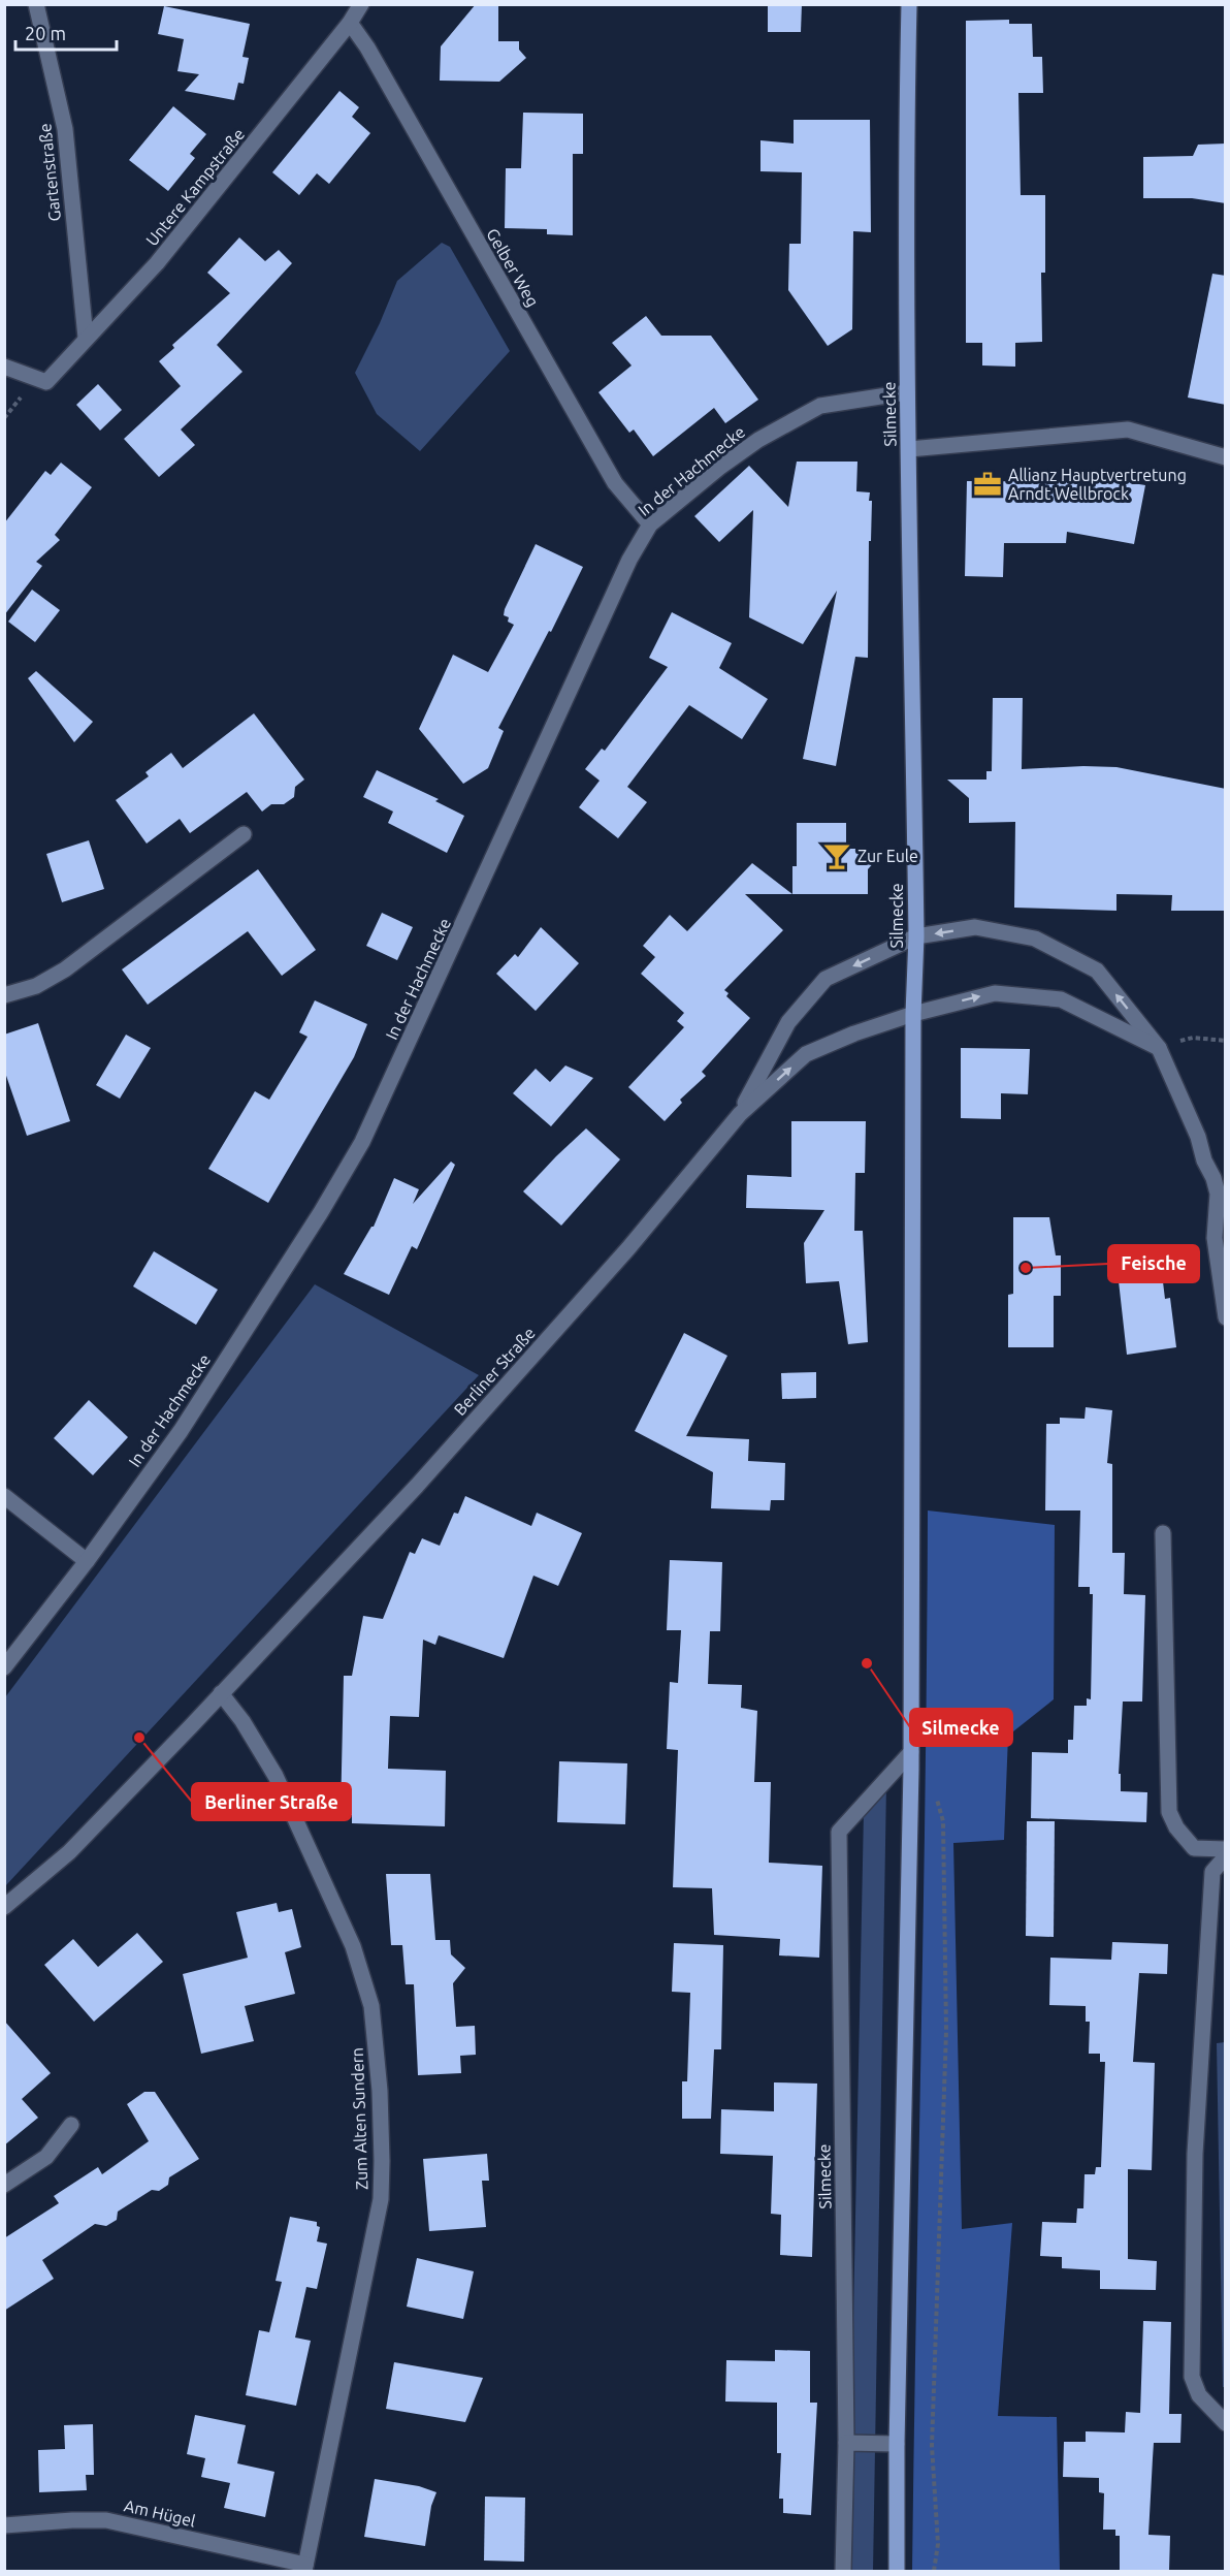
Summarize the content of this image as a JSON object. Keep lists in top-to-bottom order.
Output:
{
  "streets": {
    "main road": ["Silmecke"],
    "street": [
      "Gartenstraße",
      "Untere Kampstraße",
      "Gelber Weg",
      "In der Hachmecke",
      "Berliner Straße",
      "Zum Alten Sundern",
      "Am Hügel"
    ]
  },
  "crossings": [
    ["Gartenstraße", "Untere Kampstraße"],
    ["Untere Kampstraße", "Gelber Weg"],
    ["Gelber Weg", "In der Hachmecke"],
    ["Silmecke", "In der Hachmecke"],
    ["Silmecke", "Berliner Straße"],
    ["Berliner Straße", "Zum Alten Sundern"],
    ["Zum Alten Sundern", "Am Hügel"]
  ],
  "places": {
    "office": ["Allianz Hauptvertretung Arndt Wellbrock"],
    "bar": ["Zur Eule"],
    "other": ["Feische", "Silmecke", "Berliner Straße"]
  },
  "scale_bar": "20 m"
}
